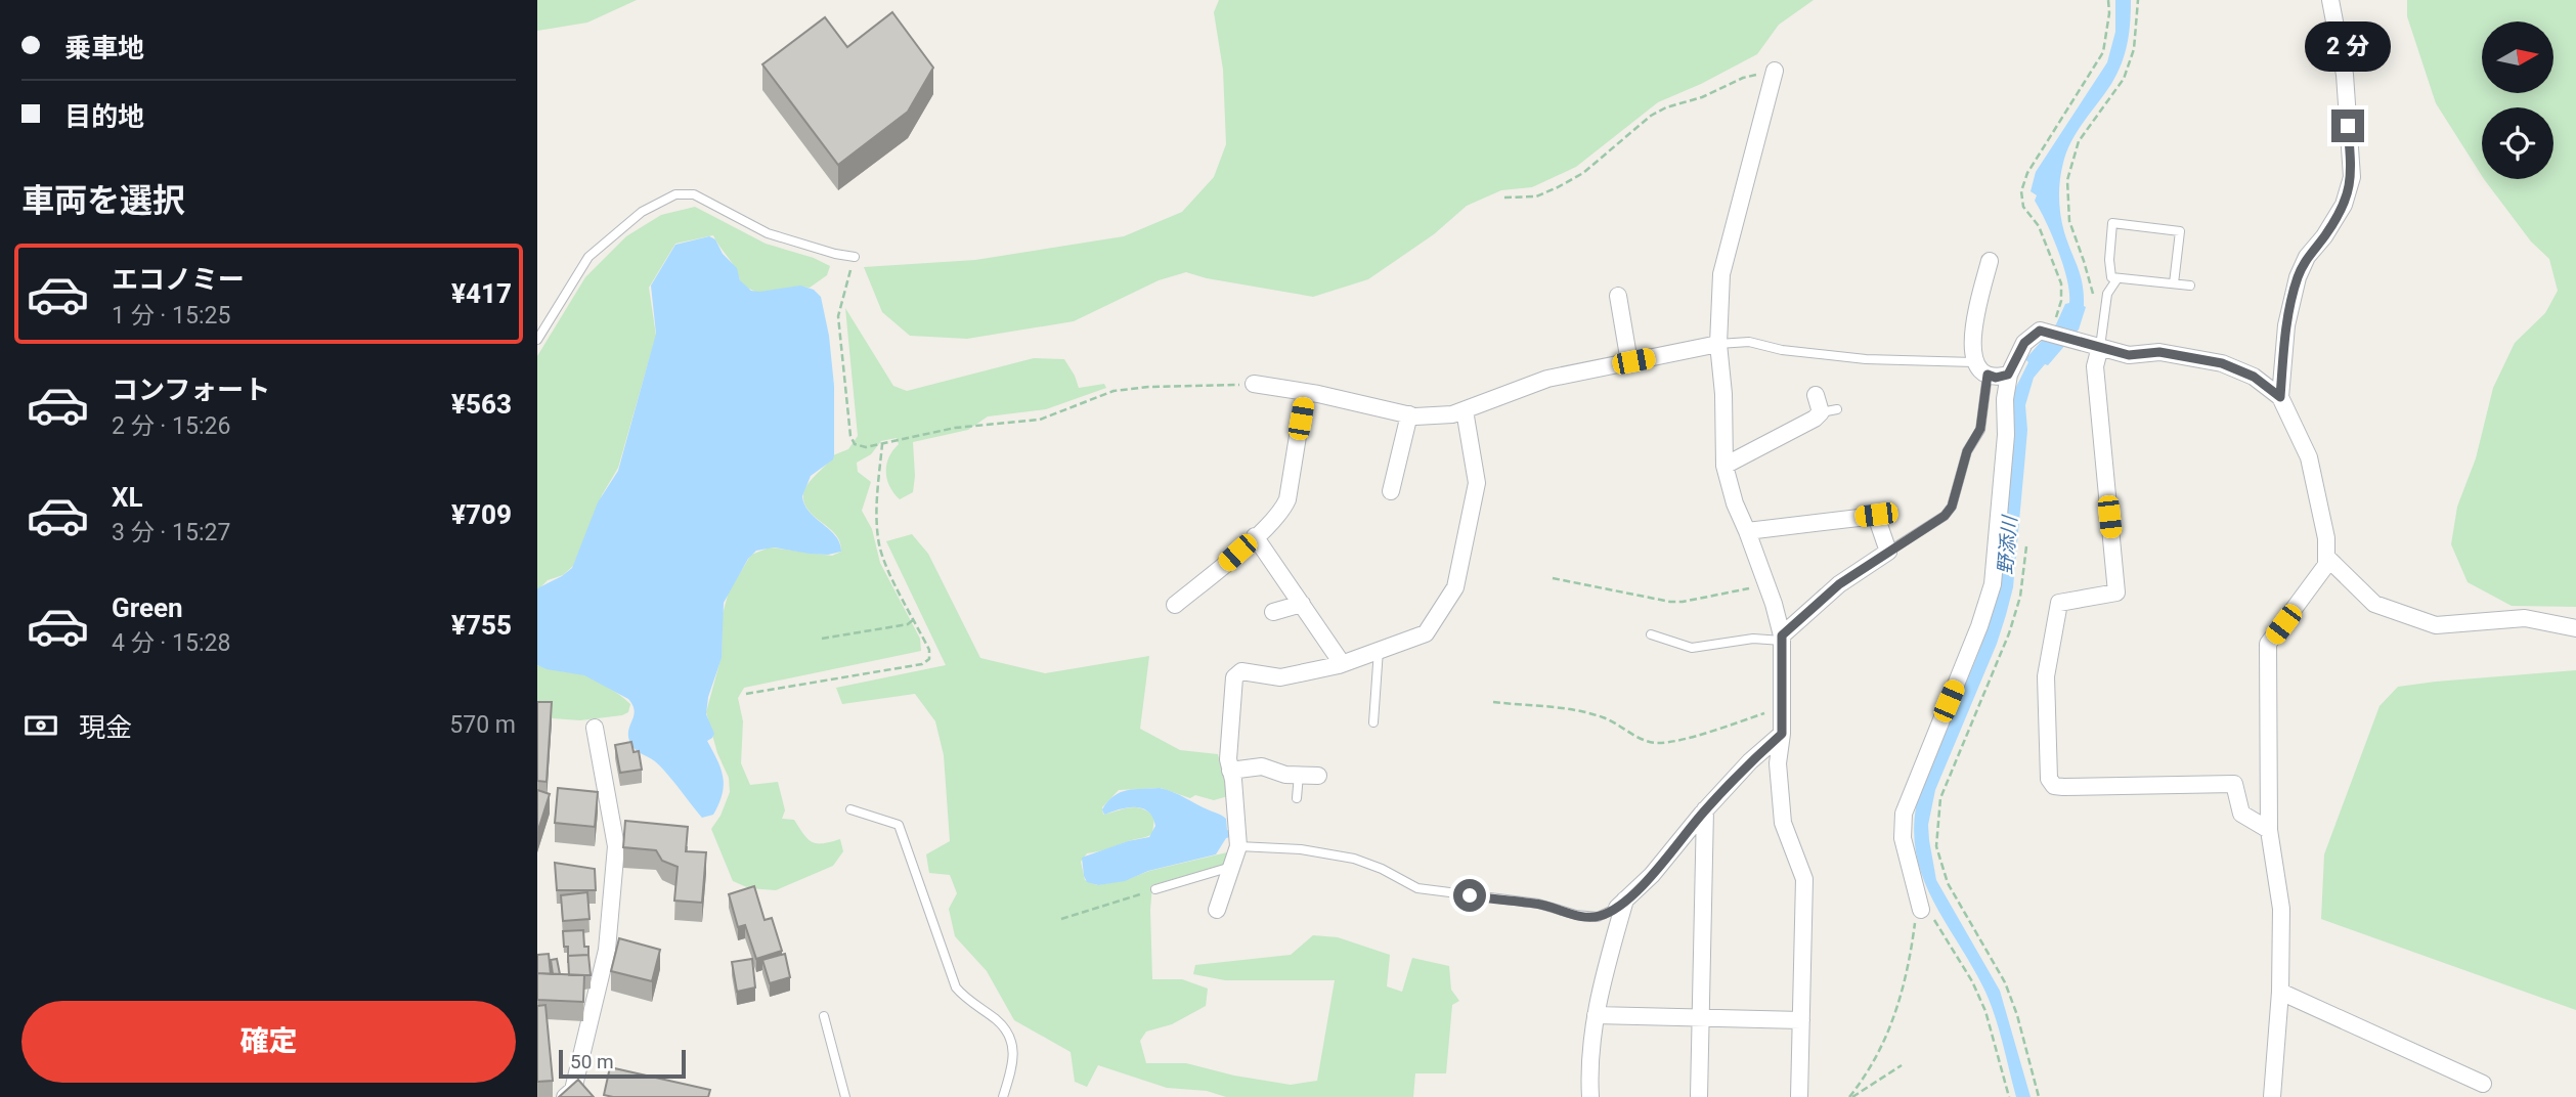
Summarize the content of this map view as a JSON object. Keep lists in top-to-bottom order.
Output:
{
  "water": ["野添川"],
  "scale_bar": "50 m",
  "north": "right",
  "page": {
    "banner": ["乗車地", "目的地"],
    "bubble": "2 分",
    "heading": "車両を選択",
    "list": [
      {
        "name": "エコノミー",
        "note": "1 分 · 15:25",
        "value": "¥417"
      },
      {
        "name": "コンフォート",
        "note": "2 分 · 15:26",
        "value": "¥563"
      },
      {
        "name": "XL",
        "note": "3 分 · 15:27",
        "value": "¥709"
      },
      {
        "name": "Green",
        "note": "4 分 · 15:28",
        "value": "¥755"
      }
    ],
    "pay": ["現金", "570 m"],
    "buttons": "確定",
    "scale": "50 m"
  }
}
